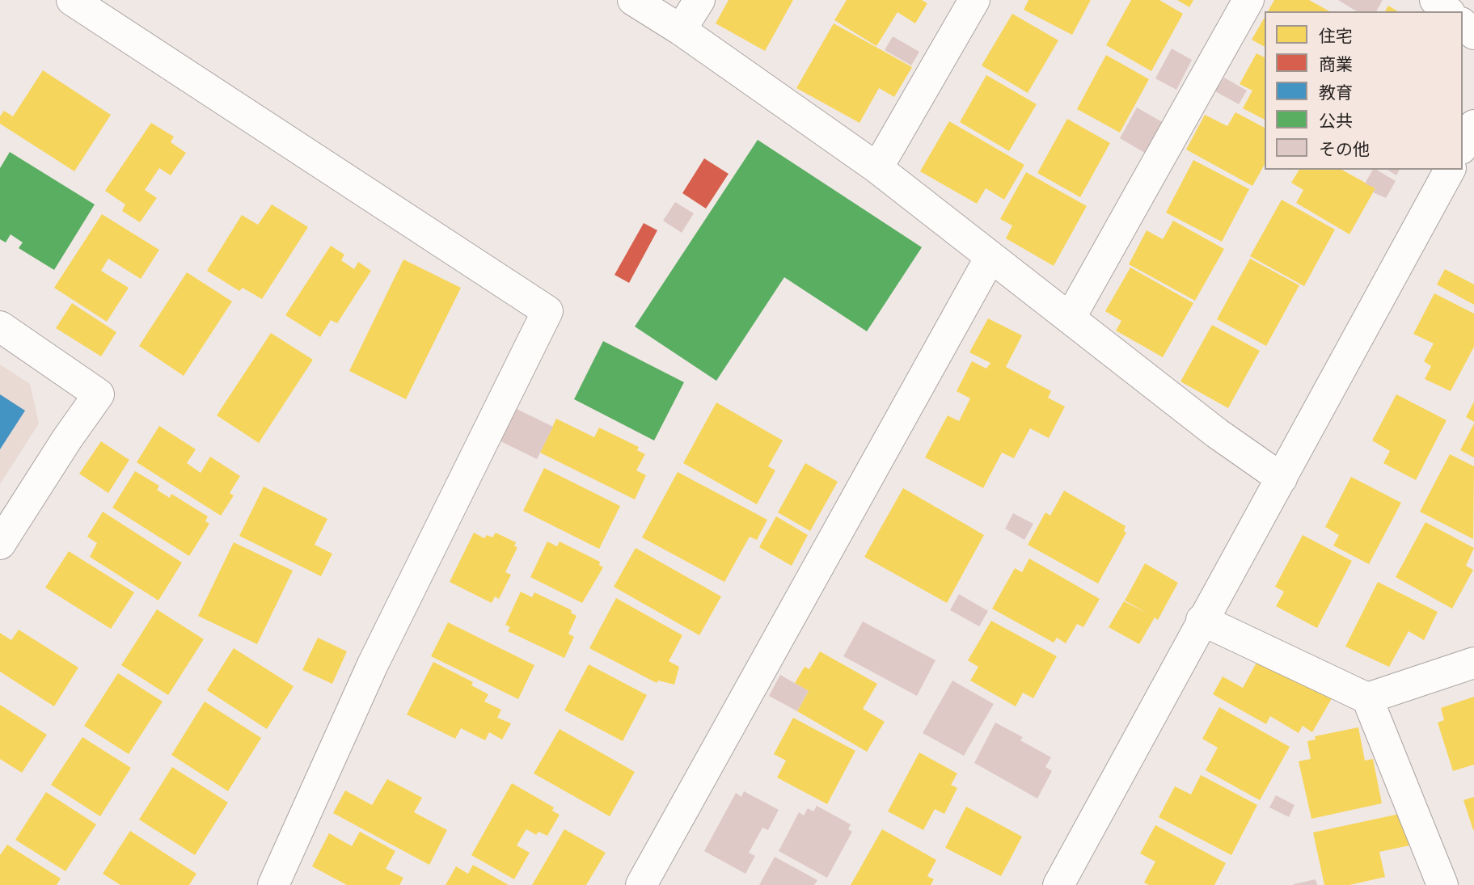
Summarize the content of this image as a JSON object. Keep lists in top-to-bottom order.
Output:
{
  "legend": [
    "住宅",
    "商業",
    "教育",
    "公共",
    "その他"
  ]
}
